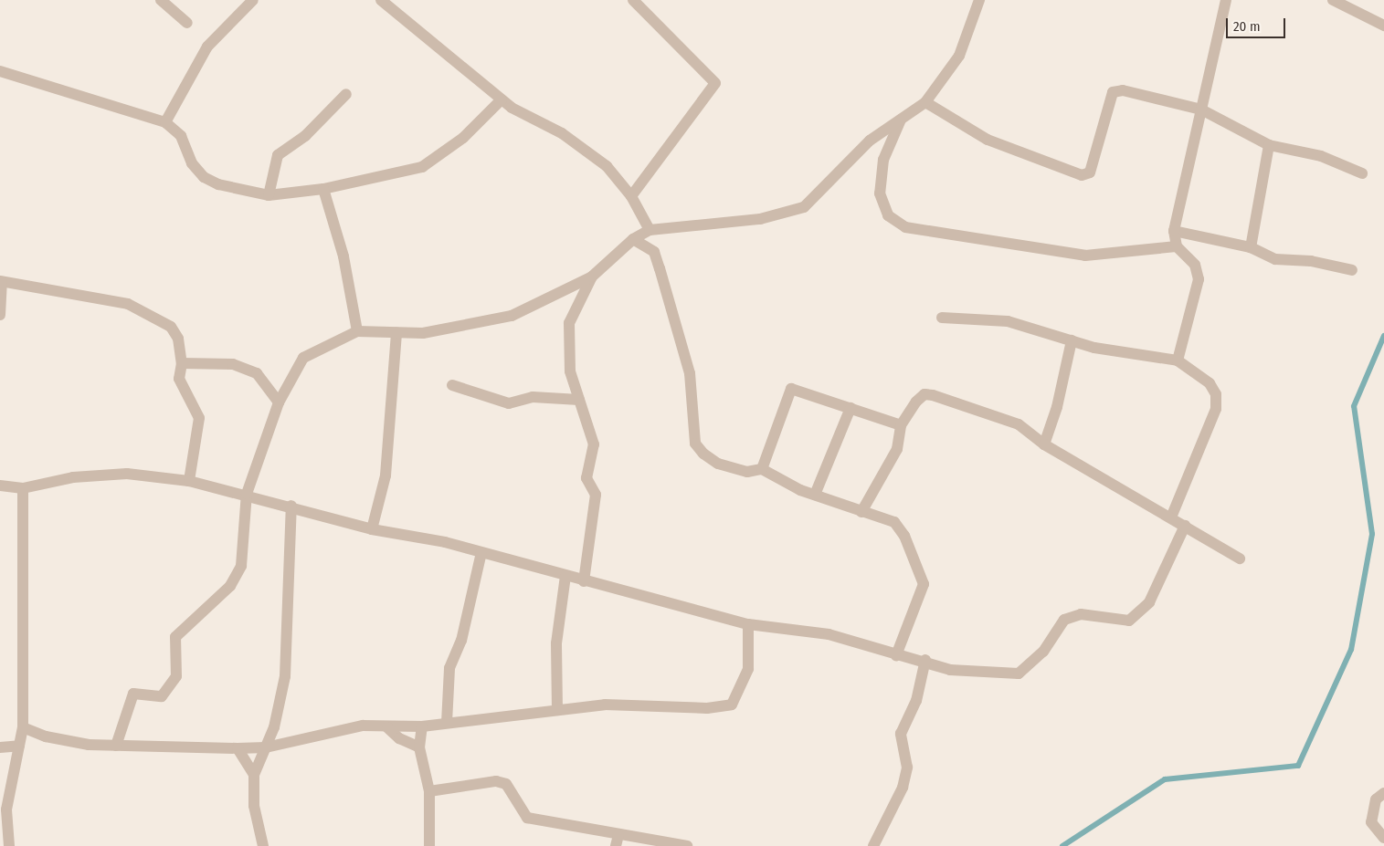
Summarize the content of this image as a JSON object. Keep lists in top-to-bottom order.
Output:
{
  "scale_bar": "20 m"
}
